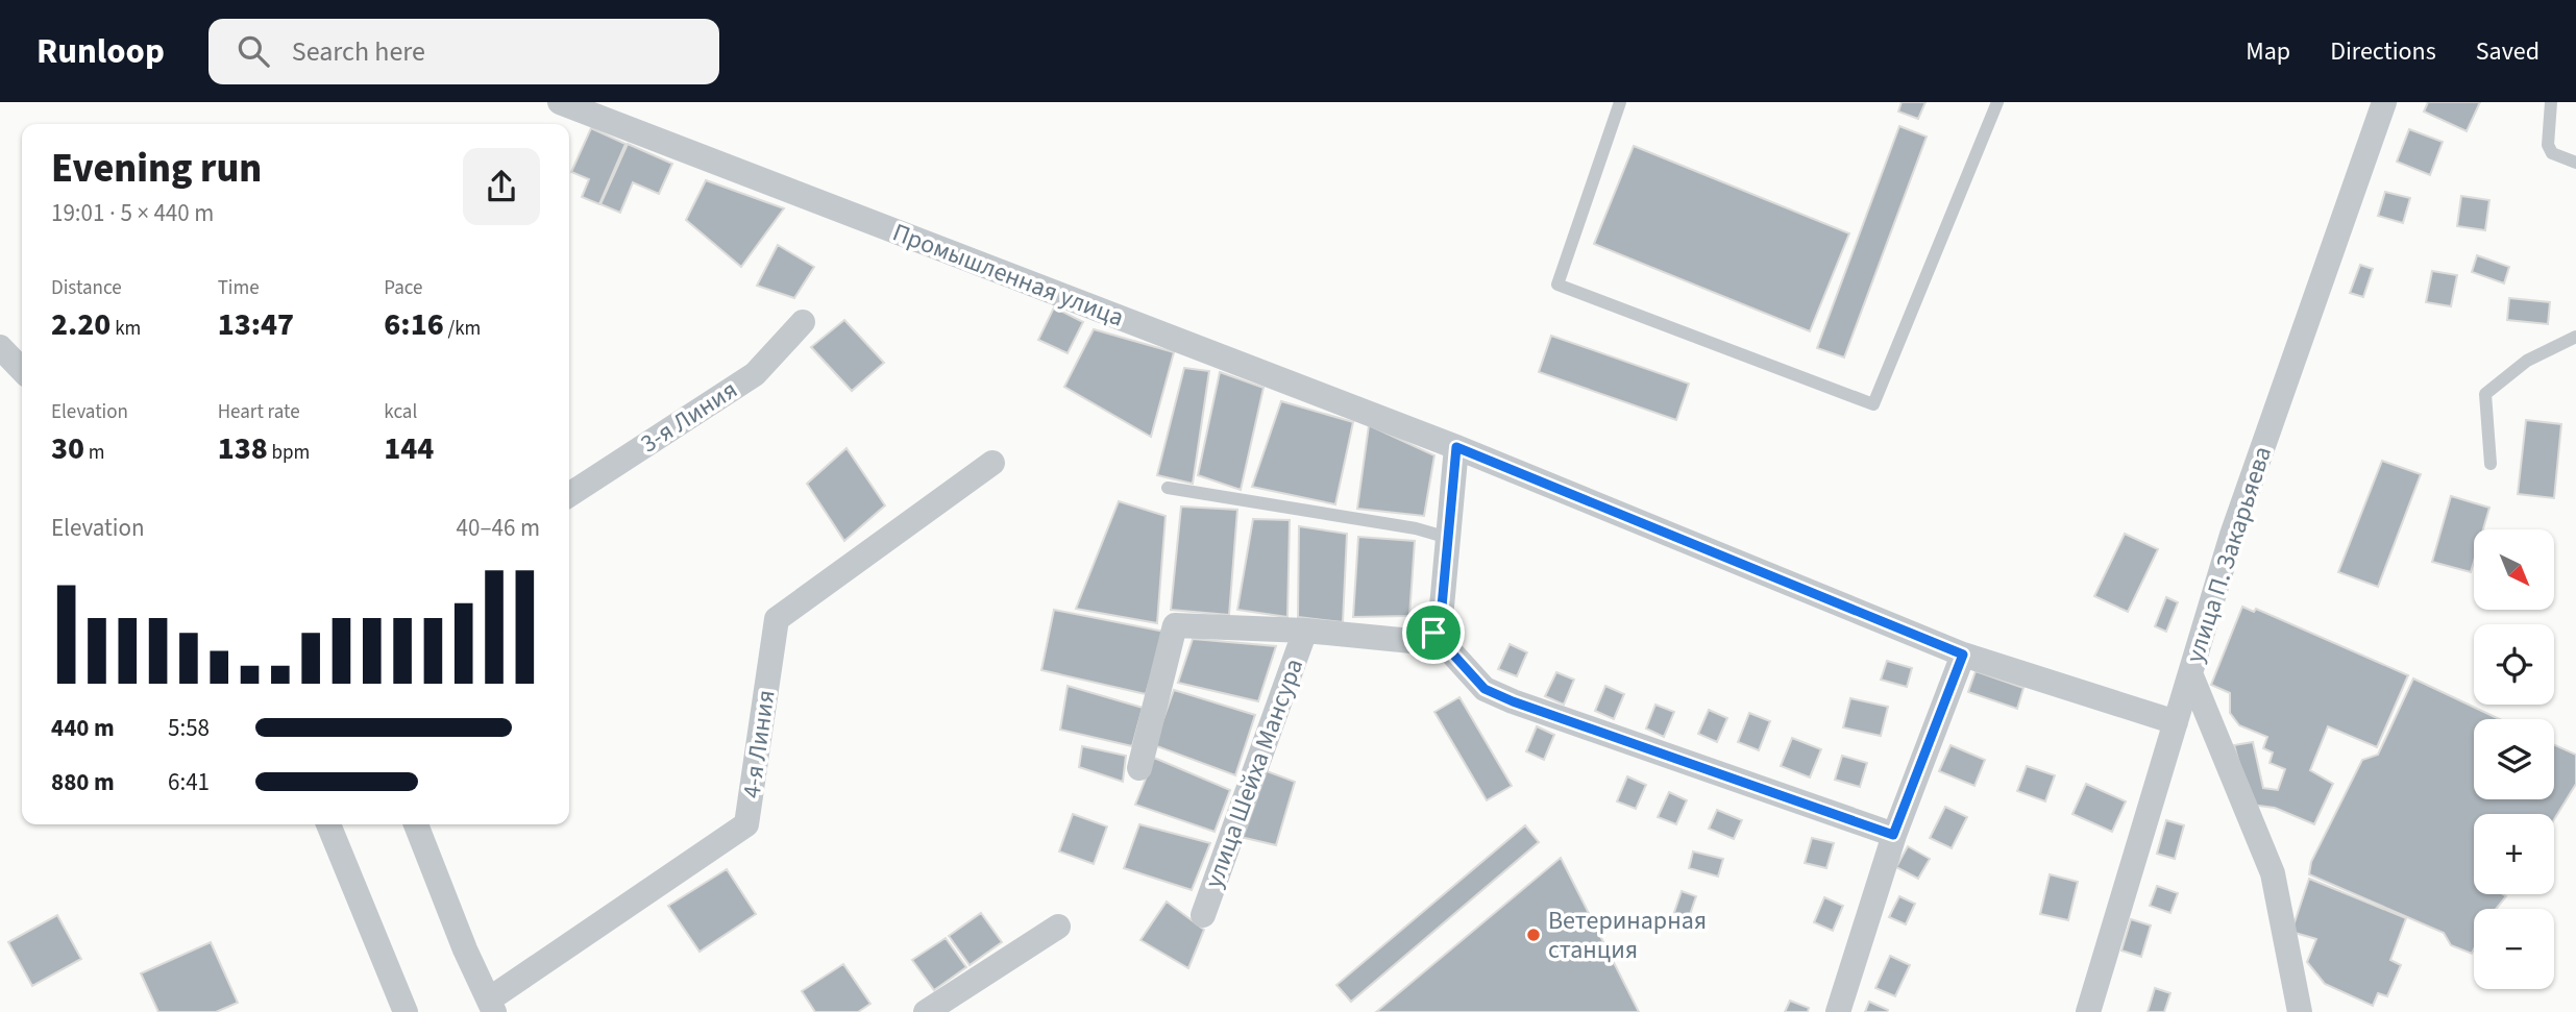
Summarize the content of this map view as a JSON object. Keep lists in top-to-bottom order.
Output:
{
  "streets": {
    "street": [
      "Промышленная улица",
      "3-я Линия",
      "улица П. Закарьяева",
      "4-я Линия",
      "улица Шейха Мансура"
    ]
  },
  "crossings": [
    ["Промышленная улица", "улица П. Закарьяева"]
  ],
  "places": ["Ветеринарная станция"],
  "north": "bottom right",
  "page": {
    "header": "Runloop",
    "search": "Search here",
    "nav": ["Map", "Directions", "Saved"],
    "heading": ["Evening run", "19:01 · 5 × 440 m"],
    "stats": [
      ["Distance", "2.20 km"],
      ["Time", "13:47"],
      ["Pace", "6:16 /km"],
      ["Elevation", "30 m"],
      ["Heart rate", "138 bpm"],
      ["kcal", "144"]
    ],
    "chart": ["Elevation", "40–46 m"],
    "map_buttons": ["+", "−"],
    "list": [
      {
        "name": "440 m",
        "note": "5:58"
      },
      {
        "name": "880 m",
        "note": "6:41"
      }
    ]
  }
}
